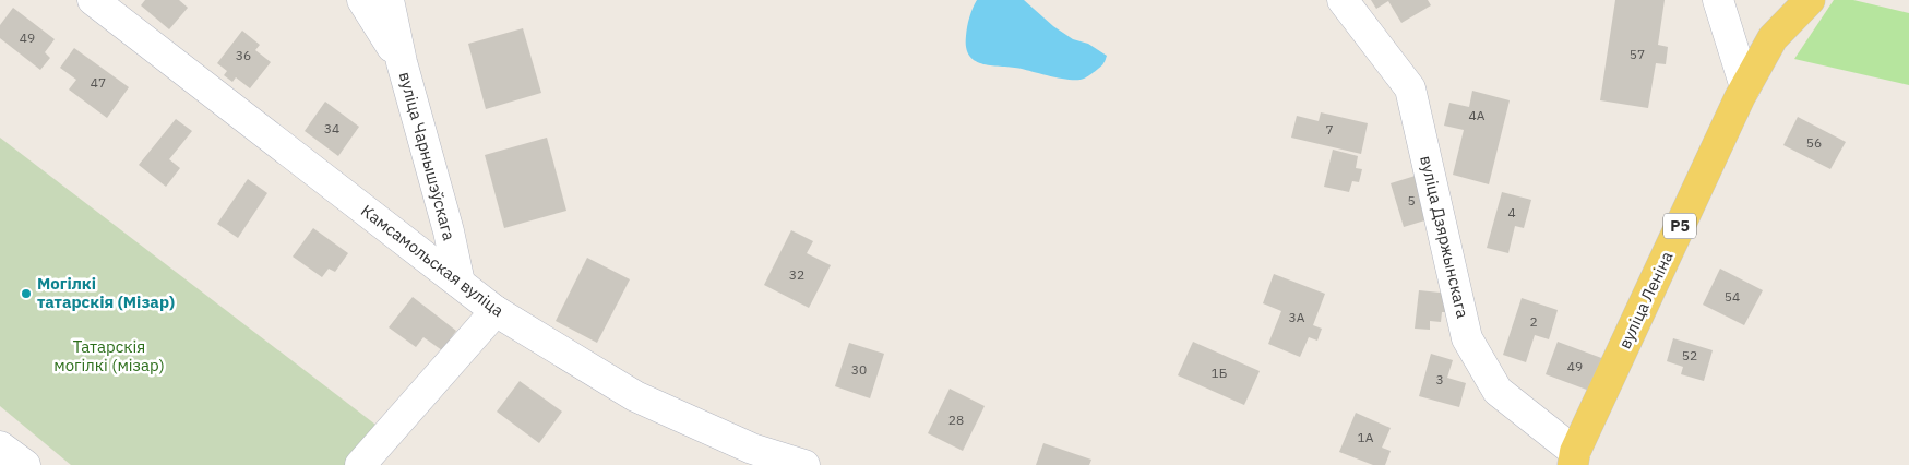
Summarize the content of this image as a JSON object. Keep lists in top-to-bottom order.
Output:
{
  "streets": {
    "main road": ["Р5", "вуліца Леніна"],
    "street": ["вуліца Чарнышэўскага", "вуліца Дзяржынскага", "Камсамольская вуліца"]
  },
  "crossings": [
    ["вуліца Чарнышэўскага", "Камсамольская вуліца"],
    ["вуліца Дзяржынскага", "вуліца Леніна"]
  ],
  "parks": ["Татарскія могілкі (мізар)"],
  "places": ["Могілкі татарскія (Мізар)"],
  "house_numbers": [
    "49",
    "57",
    "36",
    "47",
    "4А",
    "34",
    "7",
    "56",
    "5",
    "4",
    "32",
    "54",
    "3А",
    "2",
    "52",
    "49",
    "30",
    "1Б",
    "3",
    "28",
    "1А"
  ]
}
